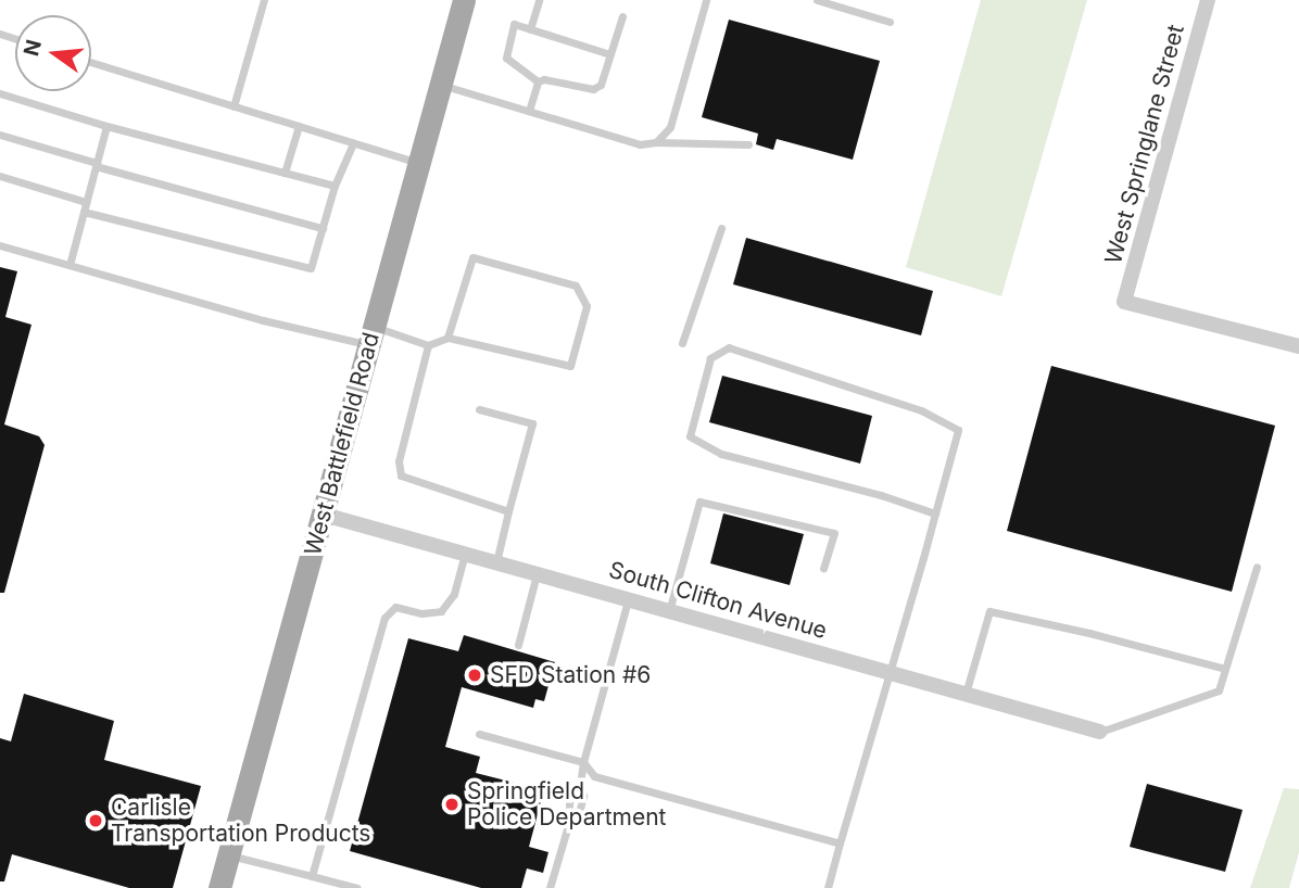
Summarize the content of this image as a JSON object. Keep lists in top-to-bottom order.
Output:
{
  "streets": {
    "main road": ["West Battlefield Road"],
    "street": ["West Springlane Street", "South Clifton Avenue"]
  },
  "crossings": [
    ["West Battlefield Road", "South Clifton Avenue"]
  ],
  "places": ["SFD Station #6", "Springfield Police Department", "Carlisle Transportation Products"],
  "north": "left"
}
